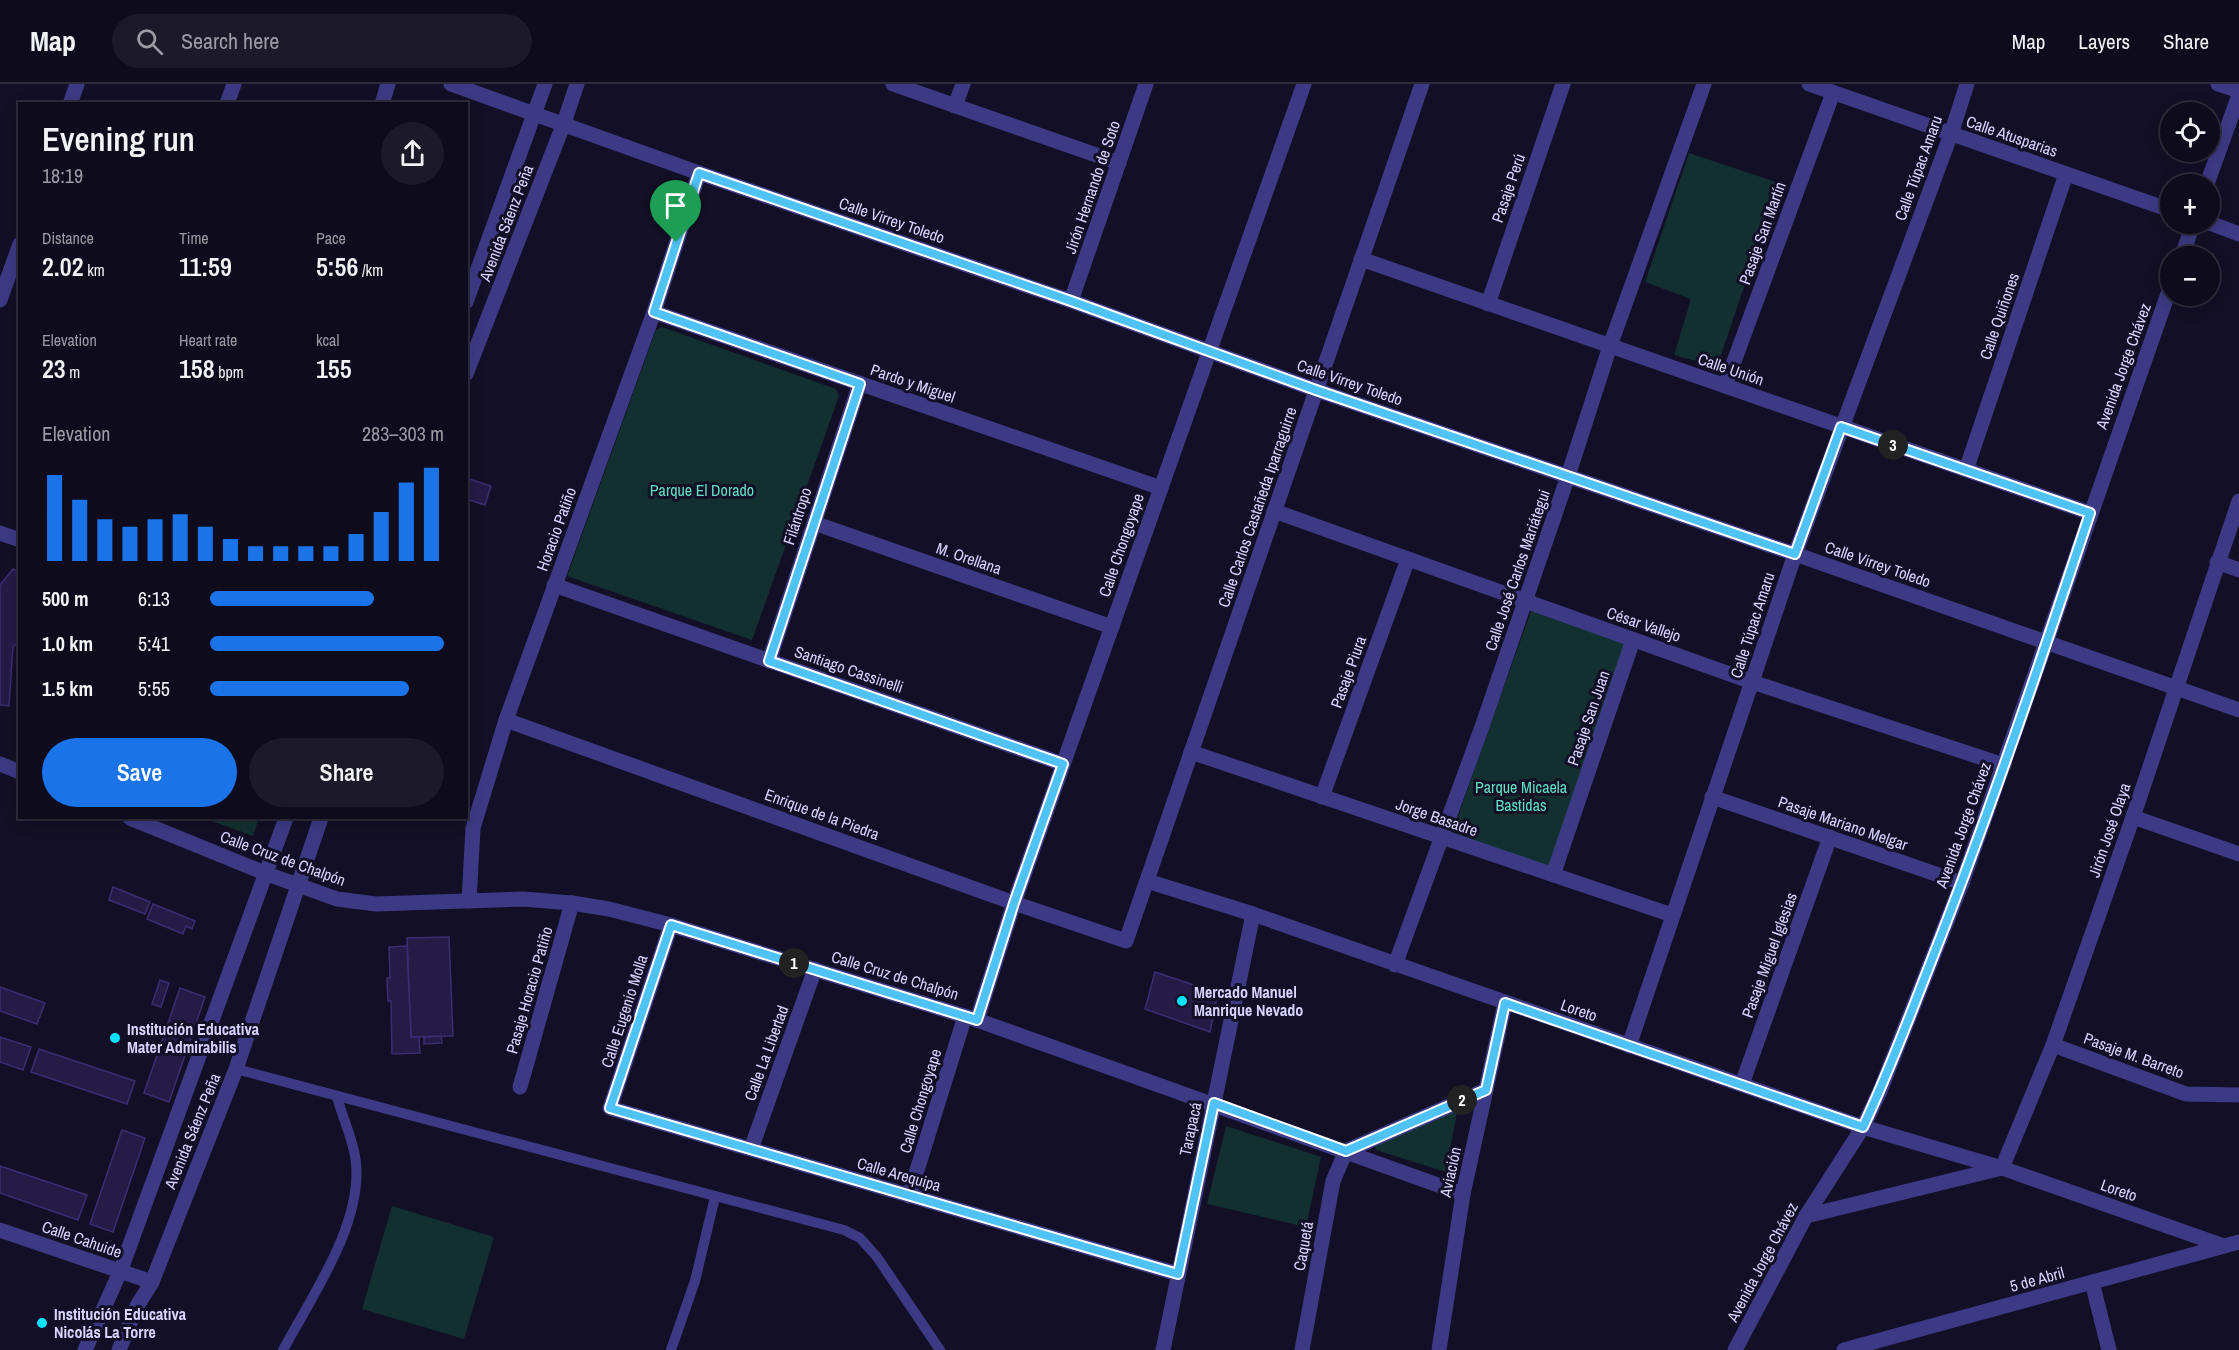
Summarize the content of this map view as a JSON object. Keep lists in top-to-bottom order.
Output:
{
  "streets": {
    "street": [
      "Calle Atusparias",
      "Calle Túpac Amaru",
      "Jirón Hernando de Soto",
      "Pasaje Perú",
      "Calle Virrey Toledo",
      "Avenida Sáenz Peña",
      "Pasaje San Martín",
      "Calle Quiñones",
      "Avenida Jorge Chávez",
      "Calle Unión",
      "Pardo y Miguel",
      "Calle Carlos Castañeda Iparraguirre",
      "Filántropo",
      "Horacio Patiño",
      "Calle Chongoyape",
      "M. Orellana",
      "Calle José Carlos Mariátegui",
      "César Vallejo",
      "Santiago Cassinelli",
      "Pasaje Piura",
      "Pasaje San Juan",
      "Enrique de la Piedra",
      "Jorge Basadre",
      "Pasaje Mariano Melgar",
      "Jirón José Olaya",
      "Calle Cruz de Chalpón",
      "Pasaje Miguel Iglesias",
      "Pasaje Horacio Patiño",
      "Loreto",
      "Calle Eugenio Molla",
      "Calle La Libertad",
      "Pasaje M. Barreto",
      "Tarapacá",
      "Aviación",
      "Calle Arequipa",
      "Calle Cahuide",
      "Caquetá",
      "5 de Abril"
    ]
  },
  "crossings": [
    ["Calle Atusparias", "Calle Túpac Amaru"],
    ["Calle Atusparias", "Pasaje San Martín"],
    ["Calle Atusparias", "Calle Quiñones"],
    ["Calle Túpac Amaru", "Calle Virrey Toledo"],
    ["Calle Túpac Amaru", "Calle Unión"],
    ["Calle Túpac Amaru", "César Vallejo"],
    ["Calle Túpac Amaru", "Jorge Basadre"],
    ["Calle Túpac Amaru", "Pasaje Mariano Melgar"],
    ["Calle Túpac Amaru", "Loreto"],
    ["Jirón Hernando de Soto", "Calle Virrey Toledo"],
    ["Pasaje Perú", "Calle Unión"],
    ["Calle Virrey Toledo", "Avenida Sáenz Peña"],
    ["Calle Virrey Toledo", "Avenida Jorge Chávez"],
    ["Calle Virrey Toledo", "Calle Carlos Castañeda Iparraguirre"],
    ["Calle Virrey Toledo", "Horacio Patiño"],
    ["Calle Virrey Toledo", "Calle Chongoyape"],
    ["Calle Virrey Toledo", "Calle José Carlos Mariátegui"],
    ["Calle Virrey Toledo", "Jirón José Olaya"],
    ["Avenida Sáenz Peña", "Calle Cruz de Chalpón"],
    ["Avenida Sáenz Peña", "Calle Cahuide"],
    ["Pasaje San Martín", "Calle Unión"],
    ["Calle Quiñones", "Calle Unión"],
    ["Avenida Jorge Chávez", "Calle Unión"],
    ["Avenida Jorge Chávez", "César Vallejo"],
    ["Avenida Jorge Chávez", "Pasaje Mariano Melgar"],
    ["Avenida Jorge Chávez", "Loreto"],
    ["Calle Unión", "Calle Carlos Castañeda Iparraguirre"],
    ["Calle Unión", "Calle José Carlos Mariátegui"],
    ["Pardo y Miguel", "Filántropo"],
    ["Pardo y Miguel", "Horacio Patiño"],
    ["Pardo y Miguel", "Calle Chongoyape"],
    ["Calle Carlos Castañeda Iparraguirre", "César Vallejo"],
    ["Calle Carlos Castañeda Iparraguirre", "Enrique de la Piedra"],
    ["Calle Carlos Castañeda Iparraguirre", "Jorge Basadre"],
    ["Calle Carlos Castañeda Iparraguirre", "Loreto"],
    ["Filántropo", "M. Orellana"],
    ["Filántropo", "Santiago Cassinelli"],
    ["Horacio Patiño", "Santiago Cassinelli"],
    ["Horacio Patiño", "Enrique de la Piedra"],
    ["Horacio Patiño", "Calle Cruz de Chalpón"],
    ["Calle Chongoyape", "M. Orellana"],
    ["Calle Chongoyape", "Santiago Cassinelli"],
    ["Calle Chongoyape", "Enrique de la Piedra"],
    ["Calle Chongoyape", "Calle Cruz de Chalpón"],
    ["Calle Chongoyape", "Calle Arequipa"],
    ["Calle José Carlos Mariátegui", "César Vallejo"],
    ["Calle José Carlos Mariátegui", "Jorge Basadre"],
    ["Calle José Carlos Mariátegui", "Loreto"],
    ["César Vallejo", "Pasaje Piura"],
    ["César Vallejo", "Pasaje San Juan"],
    ["Pasaje Piura", "Jorge Basadre"],
    ["Pasaje San Juan", "Jorge Basadre"],
    ["Pasaje Mariano Melgar", "Pasaje Miguel Iglesias"],
    ["Jirón José Olaya", "Loreto"],
    ["Jirón José Olaya", "Pasaje M. Barreto"],
    ["Calle Cruz de Chalpón", "Pasaje Horacio Patiño"],
    ["Calle Cruz de Chalpón", "Calle Eugenio Molla"],
    ["Calle Cruz de Chalpón", "Calle La Libertad"],
    ["Calle Cruz de Chalpón", "Tarapacá"],
    ["Calle Cruz de Chalpón", "Aviación"],
    ["Calle Cruz de Chalpón", "Caquetá"],
    ["Pasaje Miguel Iglesias", "Loreto"],
    ["Loreto", "Tarapacá"],
    ["Loreto", "Aviación"],
    ["Loreto", "5 de Abril"],
    ["Calle Eugenio Molla", "Calle Arequipa"],
    ["Calle La Libertad", "Calle Arequipa"],
    ["Tarapacá", "Calle Arequipa"]
  ],
  "parks": ["Parque El Dorado", "Parque Micaela Bastidas"],
  "places": ["Mercado Manuel Manrique Nevado", "Institución Educativa Mater Admirabilis", "Institución Educativa Nicolás La Torre"],
  "page": {
    "header": "Map",
    "search": "Search here",
    "nav": ["Map", "Layers", "Share"],
    "map_buttons": ["+", "−"],
    "heading": ["Evening run", "18:19"],
    "stats": [
      ["Distance", "2.02 km"],
      ["Time", "11:59"],
      ["Pace", "5:56 /km"],
      ["Elevation", "23 m"],
      ["Heart rate", "158 bpm"],
      ["kcal", "155"]
    ],
    "chart": ["Elevation", "283–303 m"],
    "pins": ["3", "1", "2"],
    "list": [
      {
        "name": "500 m",
        "note": "6:13"
      },
      {
        "name": "1.0 km",
        "note": "5:41"
      },
      {
        "name": "1.5 km",
        "note": "5:55"
      }
    ],
    "buttons": ["Save", "Share"]
  }
}
